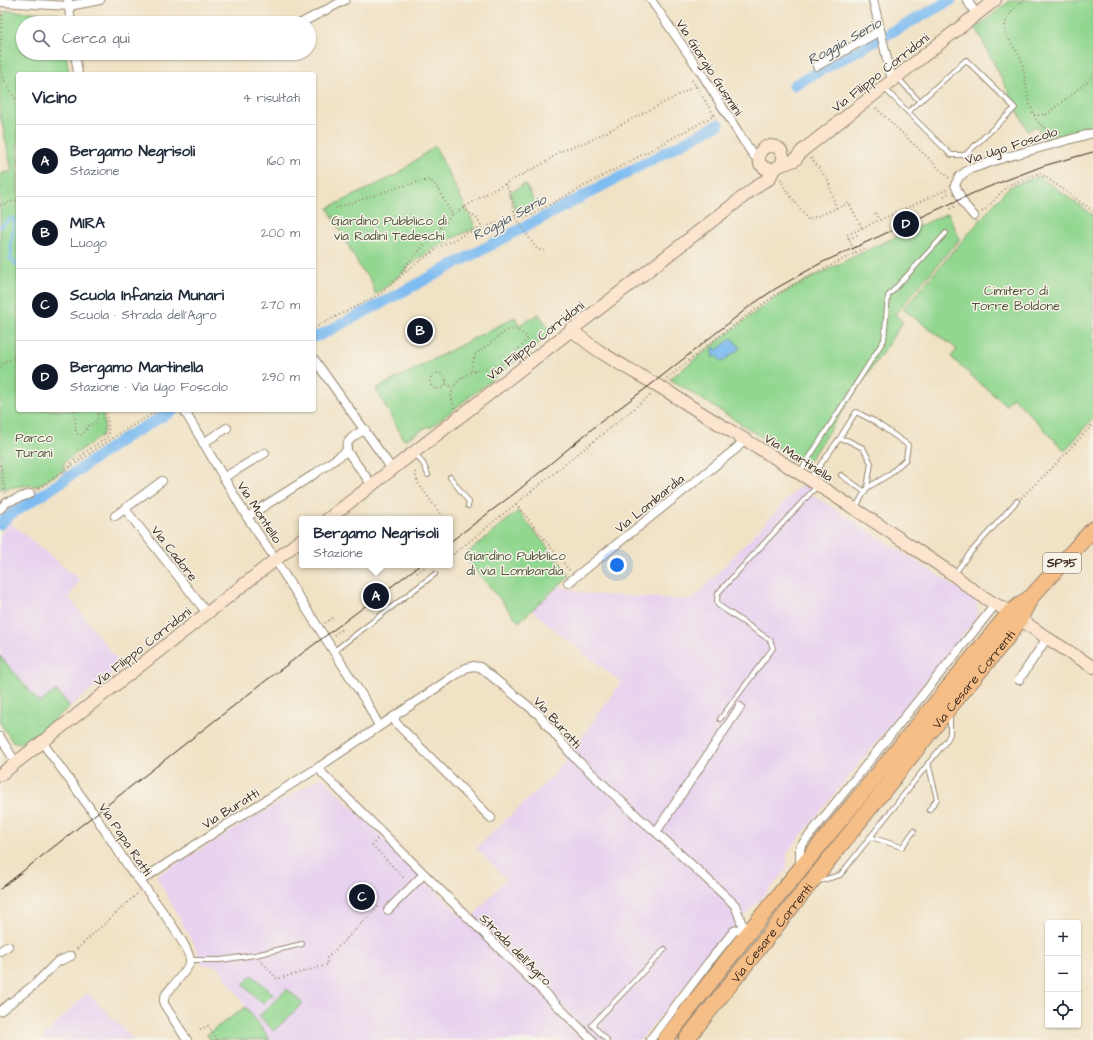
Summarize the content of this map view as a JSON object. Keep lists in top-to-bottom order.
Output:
{
  "streets": {
    "highway": ["SP35", "Via Cesare Correnti"],
    "street": [
      "Via Giorgio Gusmini",
      "Via Filippo Corridoni",
      "Via Ugo Foscolo",
      "Via Martinella",
      "Via Lombardia",
      "Via Montello",
      "Via Cadore",
      "Via Buratti",
      "Via Papa Ratti",
      "Strada dell'Agro"
    ]
  },
  "crossings": [
    ["Via Giorgio Gusmini", "Via Filippo Corridoni"],
    ["Via Filippo Corridoni", "Via Martinella"],
    ["Via Filippo Corridoni", "Via Montello"],
    ["Via Filippo Corridoni", "Via Cadore"],
    ["Via Filippo Corridoni", "Via Papa Ratti"],
    ["Via Martinella", "Via Lombardia"],
    ["Via Martinella", "Via Cesare Correnti"],
    ["Via Montello", "Via Buratti"],
    ["Via Cesare Correnti", "Via Buratti"],
    ["Via Buratti", "Via Papa Ratti"],
    ["Via Buratti", "Strada dell'Agro"]
  ],
  "water": ["Roggia Serio"],
  "parks": [
    "Giardino Pubblico di via Radini Tedeschi",
    "Cimitero di Torre Boldone",
    "Parco Turani",
    "Giardino Pubblico di via Lombardia"
  ],
  "page": {
    "search": "Cerca qui",
    "heading": ["Vicino", "4 risultati"],
    "list": [
      {
        "mark": "A",
        "name": "Bergamo Negrisoli",
        "note": "Stazione",
        "value": "160 m"
      },
      {
        "mark": "B",
        "name": "MIRA",
        "note": "Luogo",
        "value": "200 m"
      },
      {
        "mark": "C",
        "name": "Scuola Infanzia Munari",
        "note": "Scuola · Strada dell'Agro",
        "value": "270 m"
      },
      {
        "mark": "D",
        "name": "Bergamo Martinella",
        "note": "Stazione · Via Ugo Foscolo",
        "value": "290 m"
      }
    ],
    "pins": [
      "D",
      "B",
      "A",
      "C"
    ],
    "popup": ["Bergamo Negrisoli", "Stazione"],
    "map_buttons": ["+", "−"]
  }
}
